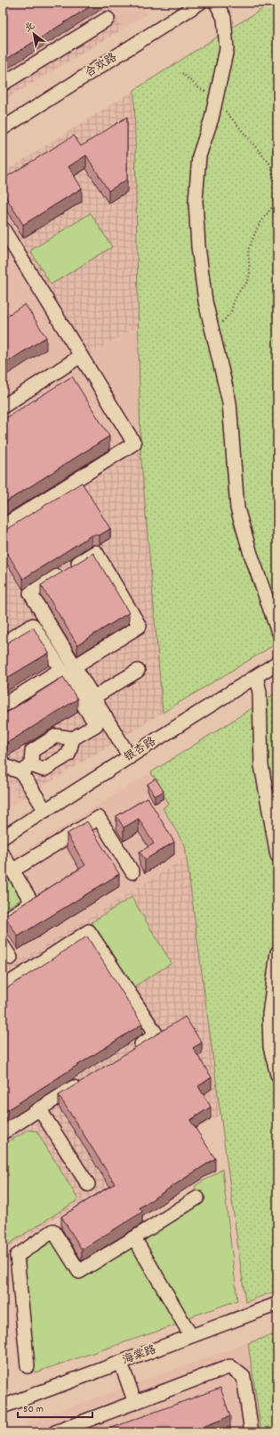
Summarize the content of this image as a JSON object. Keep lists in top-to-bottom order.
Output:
{
  "streets": {
    "street": ["合欢路", "银杏路", "海棠路"]
  },
  "scale_bar": "50 m",
  "north": "top left"
}
